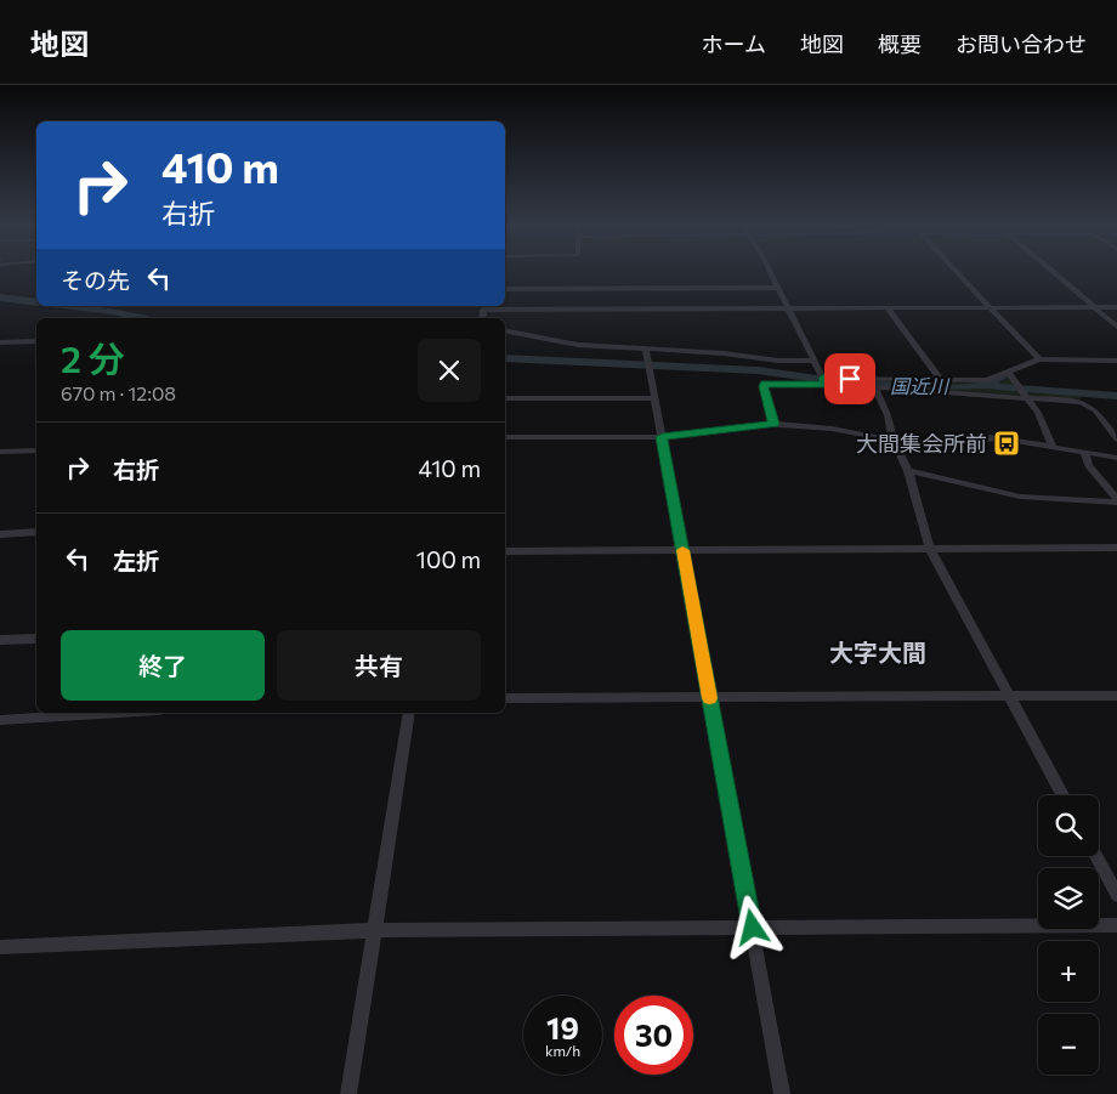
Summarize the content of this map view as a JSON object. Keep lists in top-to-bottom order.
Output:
{
  "districts": ["大字大間"],
  "water": ["国近川"],
  "places": {
    "bus stop": ["大間集会所前"]
  },
  "page": {
    "header": "地図",
    "nav": [
      "ホーム",
      "地図",
      "概要",
      "お問い合わせ"
    ],
    "turn": ["410 m", "右折"],
    "then": "その先",
    "heading": ["2 分", "670 m · 12:08"],
    "list": [
      {
        "name": "右折",
        "value": "410 m"
      },
      {
        "name": "左折",
        "value": "100 m"
      }
    ],
    "buttons": ["終了", "共有"],
    "map_buttons": ["+", "−"],
    "speed": "19 km/h",
    "limit": "30"
  }
}
